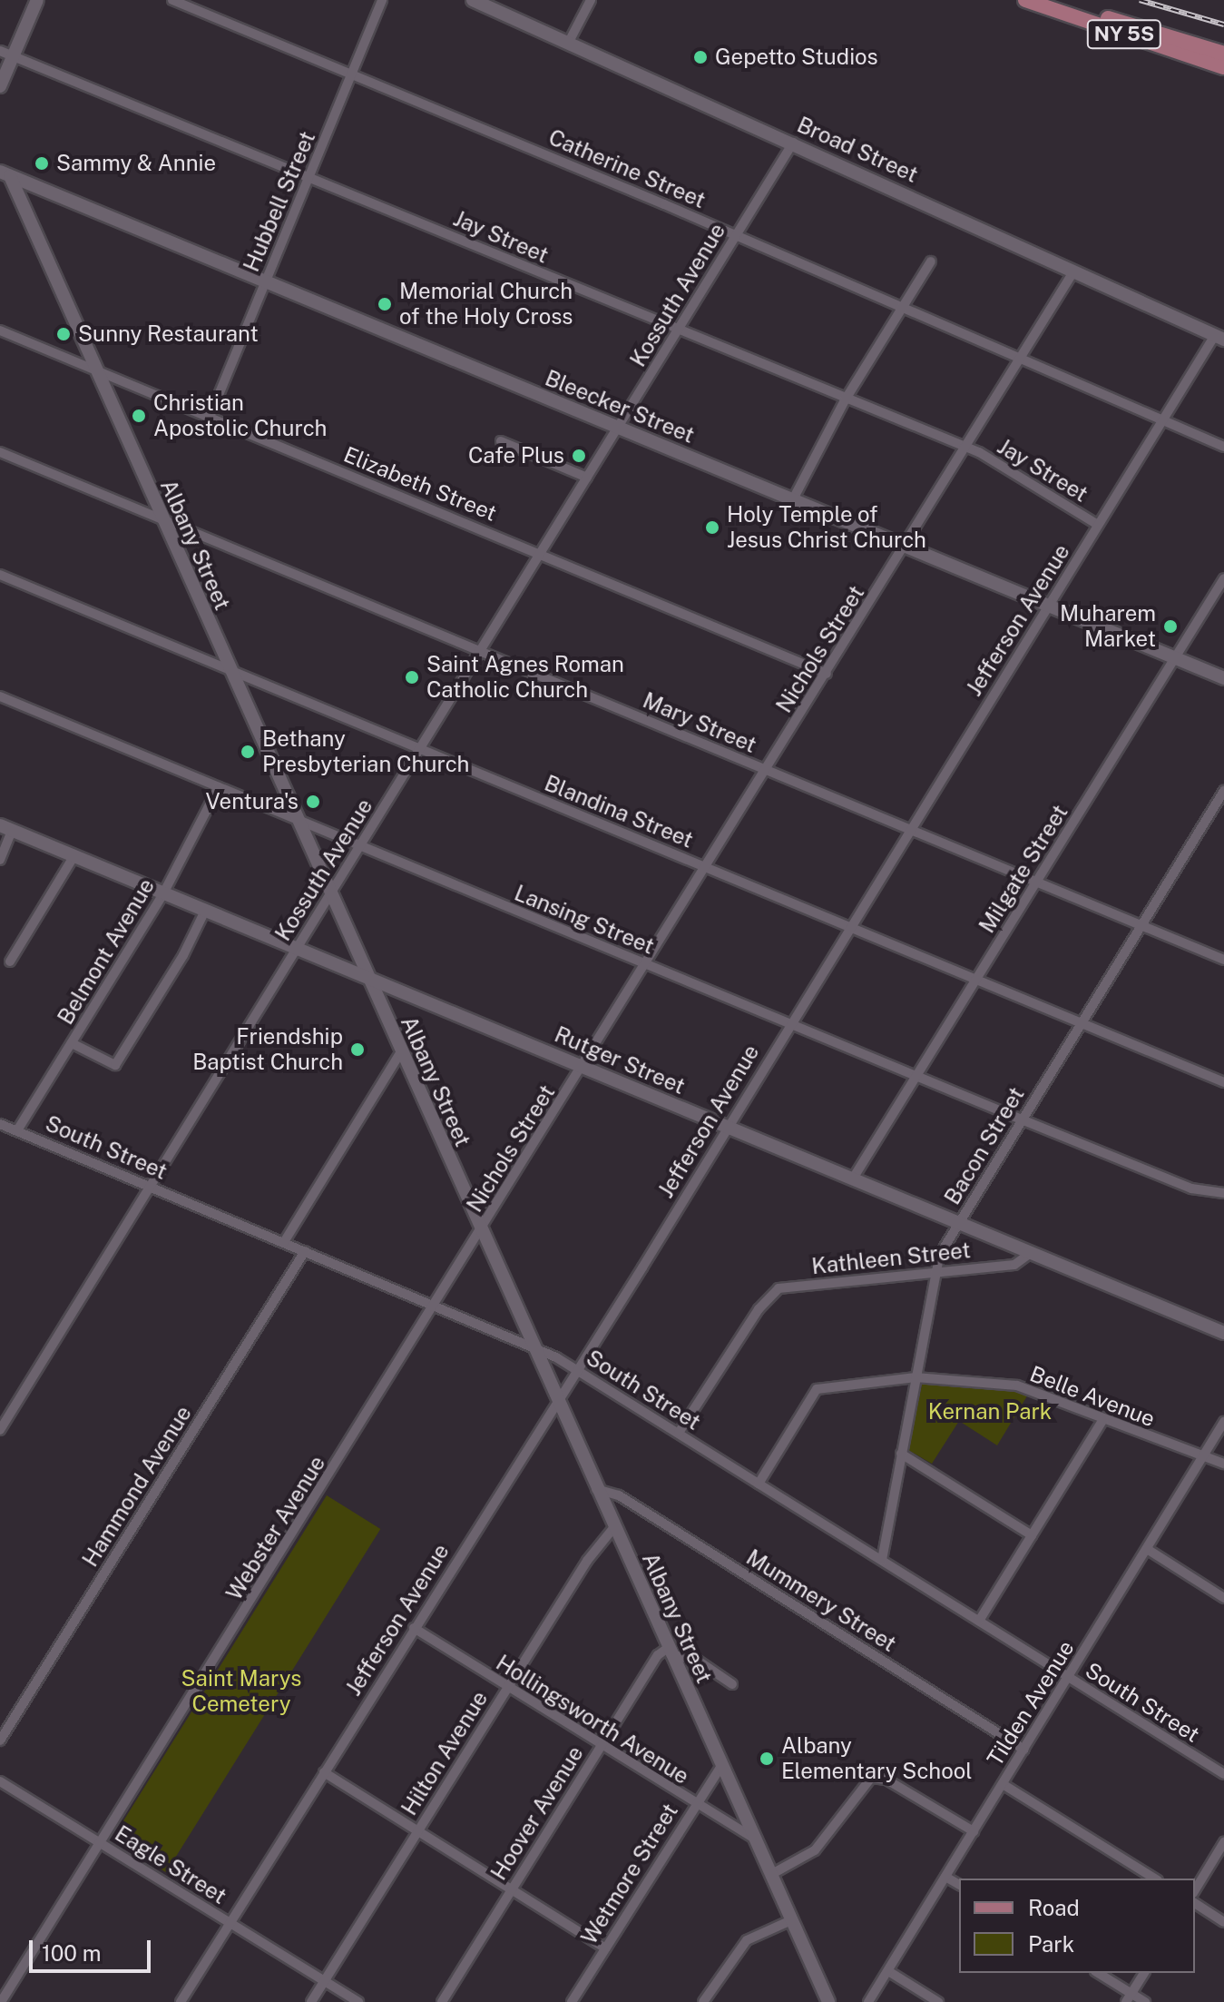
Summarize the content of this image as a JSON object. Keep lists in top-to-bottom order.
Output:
{
  "streets": {
    "main road": ["NY 5S"],
    "street": [
      "Broad Street",
      "Catherine Street",
      "Hubbell Street",
      "Jay Street",
      "Kossuth Avenue",
      "Bleecker Street",
      "Elizabeth Street",
      "Albany Street",
      "Jefferson Avenue",
      "Nichols Street",
      "Mary Street",
      "Blandina Street",
      "Milgate Street",
      "Lansing Street",
      "Belmont Avenue",
      "Rutger Street",
      "Bacon Street",
      "South Street",
      "Kathleen Street",
      "Belle Avenue",
      "Hammond Avenue",
      "Webster Avenue",
      "Mummery Street",
      "Tilden Avenue",
      "Hollingsworth Avenue",
      "Hilton Avenue",
      "Hoover Avenue",
      "Eagle Street",
      "Wetmore Street"
    ]
  },
  "crossings": [
    ["Broad Street", "Kossuth Avenue"],
    ["Broad Street", "Jefferson Avenue"],
    ["Broad Street", "Nichols Street"],
    ["Catherine Street", "Hubbell Street"],
    ["Catherine Street", "Kossuth Avenue"],
    ["Catherine Street", "Jefferson Avenue"],
    ["Catherine Street", "Nichols Street"],
    ["Hubbell Street", "Jay Street"],
    ["Hubbell Street", "Bleecker Street"],
    ["Hubbell Street", "Elizabeth Street"],
    ["Jay Street", "Kossuth Avenue"],
    ["Jay Street", "Jefferson Avenue"],
    ["Jay Street", "Nichols Street"],
    ["Kossuth Avenue", "Bleecker Street"],
    ["Kossuth Avenue", "Elizabeth Street"],
    ["Kossuth Avenue", "Albany Street"],
    ["Kossuth Avenue", "Mary Street"],
    ["Kossuth Avenue", "Blandina Street"],
    ["Kossuth Avenue", "Lansing Street"],
    ["Kossuth Avenue", "Rutger Street"],
    ["Kossuth Avenue", "South Street"],
    ["Bleecker Street", "Albany Street"],
    ["Bleecker Street", "Jefferson Avenue"],
    ["Bleecker Street", "Nichols Street"],
    ["Bleecker Street", "Milgate Street"],
    ["Elizabeth Street", "Albany Street"],
    ["Elizabeth Street", "Nichols Street"],
    ["Albany Street", "Jefferson Avenue"],
    ["Albany Street", "Nichols Street"],
    ["Albany Street", "Mary Street"],
    ["Albany Street", "Blandina Street"],
    ["Albany Street", "Lansing Street"],
    ["Albany Street", "Rutger Street"],
    ["Albany Street", "South Street"],
    ["Albany Street", "Webster Avenue"],
    ["Albany Street", "Mummery Street"],
    ["Albany Street", "Hollingsworth Avenue"],
    ["Albany Street", "Hilton Avenue"],
    ["Albany Street", "Hoover Avenue"],
    ["Albany Street", "Wetmore Street"],
    ["Jefferson Avenue", "Mary Street"],
    ["Jefferson Avenue", "Blandina Street"],
    ["Jefferson Avenue", "Lansing Street"],
    ["Jefferson Avenue", "Rutger Street"],
    ["Jefferson Avenue", "South Street"],
    ["Jefferson Avenue", "Hollingsworth Avenue"],
    ["Jefferson Avenue", "Eagle Street"],
    ["Nichols Street", "Mary Street"],
    ["Nichols Street", "Blandina Street"],
    ["Nichols Street", "Lansing Street"],
    ["Nichols Street", "Rutger Street"],
    ["Nichols Street", "Webster Avenue"],
    ["Mary Street", "Milgate Street"],
    ["Mary Street", "Bacon Street"],
    ["Blandina Street", "Milgate Street"],
    ["Blandina Street", "Bacon Street"],
    ["Milgate Street", "Lansing Street"],
    ["Milgate Street", "Rutger Street"],
    ["Lansing Street", "Belmont Avenue"],
    ["Lansing Street", "Bacon Street"],
    ["Belmont Avenue", "Rutger Street"],
    ["Belmont Avenue", "South Street"],
    ["Rutger Street", "Bacon Street"],
    ["Rutger Street", "Kathleen Street"],
    ["Bacon Street", "South Street"],
    ["Bacon Street", "Kathleen Street"],
    ["Bacon Street", "Belle Avenue"],
    ["South Street", "Kathleen Street"],
    ["South Street", "Belle Avenue"],
    ["South Street", "Hammond Avenue"],
    ["South Street", "Webster Avenue"],
    ["South Street", "Tilden Avenue"],
    ["Belle Avenue", "Tilden Avenue"],
    ["Webster Avenue", "Eagle Street"],
    ["Mummery Street", "Tilden Avenue"],
    ["Hollingsworth Avenue", "Hilton Avenue"],
    ["Hollingsworth Avenue", "Hoover Avenue"],
    ["Hollingsworth Avenue", "Wetmore Street"],
    ["Hilton Avenue", "Eagle Street"]
  ],
  "parks": ["Kernan Park", "Saint Marys Cemetery"],
  "places": [
    "Gepetto Studios",
    "Sammy & Annie",
    "Memorial Church of the Holy Cross",
    "Sunny Restaurant",
    "Christian Apostolic Church",
    "Cafe Plus",
    "Holy Temple of Jesus Christ Church",
    "Muharem Market",
    "Saint Agnes Roman Catholic Church",
    "Bethany Presbyterian Church",
    "Ventura's",
    "Friendship Baptist Church",
    "Albany Elementary School"
  ],
  "legend": ["Road", "Park"],
  "scale_bar": "100 m"
}
